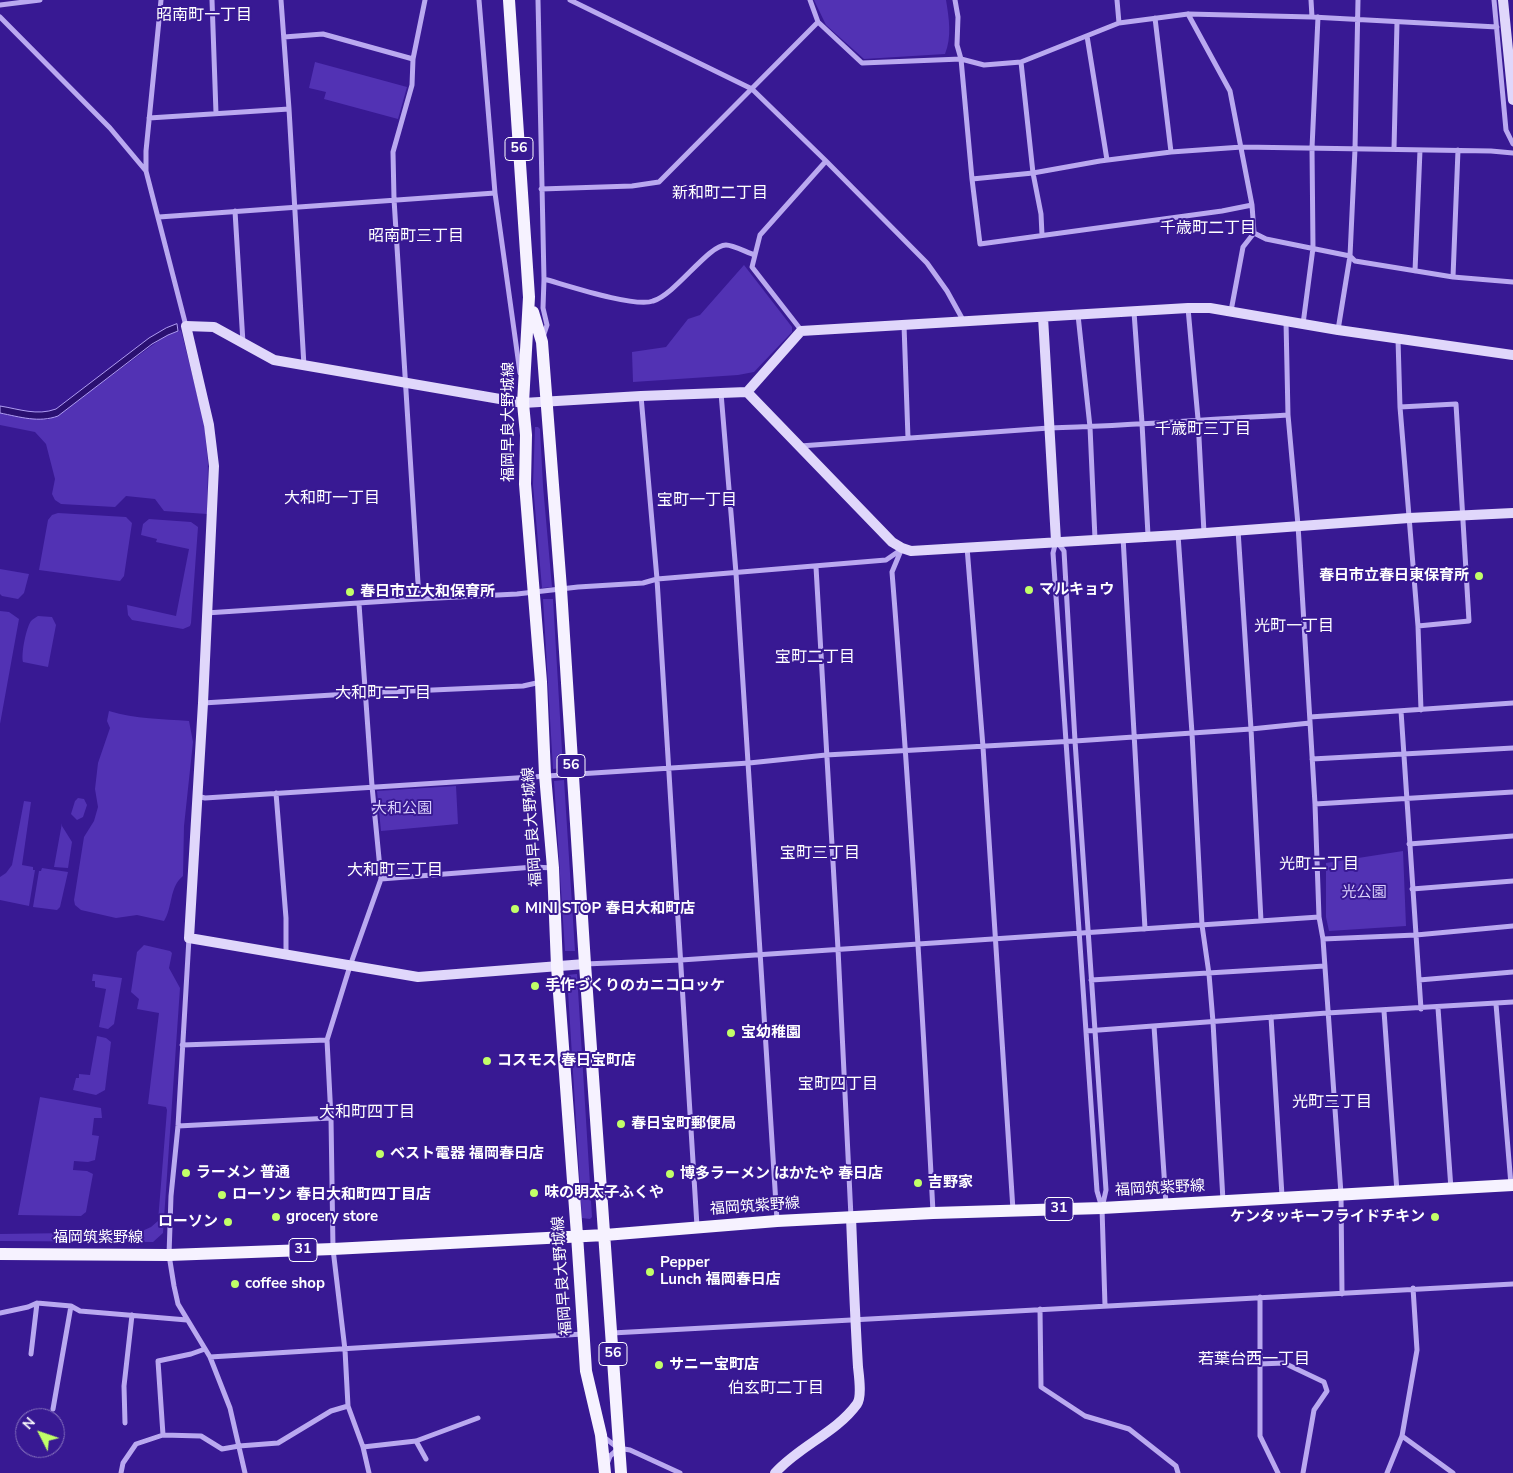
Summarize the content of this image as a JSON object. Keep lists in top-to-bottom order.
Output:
{
  "streets": {
    "main road": [
      "56",
      "福岡早良大野城線",
      "福岡筑紫野線",
      "31"
    ]
  },
  "crossings": [
    ["福岡早良大野城線", "福岡筑紫野線"]
  ],
  "districts": [
    "昭南町一丁目",
    "新和町二丁目",
    "千歳町二丁目",
    "昭南町三丁目",
    "千歳町三丁目",
    "大和町一丁目",
    "宝町一丁目",
    "光町一丁目",
    "宝町二丁目",
    "大和町二丁目",
    "宝町三丁目",
    "光町二丁目",
    "大和町三丁目",
    "宝町四丁目",
    "光町三丁目",
    "大和町四丁目",
    "若葉台西一丁目",
    "伯玄町二丁目"
  ],
  "parks": ["大和公園", "光公園"],
  "places": [
    "春日市立春日東保育所",
    "マルキョウ",
    "春日市立大和保育所",
    "MINI STOP 春日大和町店",
    "手作づくりのカニコロッケ",
    "宝幼稚園",
    "コスモス 春日宝町店",
    "春日宝町郵便局",
    "ベスト電器 福岡春日店",
    "ラーメン 普通",
    "博多ラーメン はかたや 春日店",
    "吉野家",
    "味の明太子ふくや",
    "ローソン 春日大和町四丁目店",
    "grocery store",
    "ケンタッキーフライドチキン",
    "ローソン",
    "Pepper Lunch 福岡春日店",
    "coffee shop",
    "サニー宝町店"
  ],
  "north": "top left"
}
